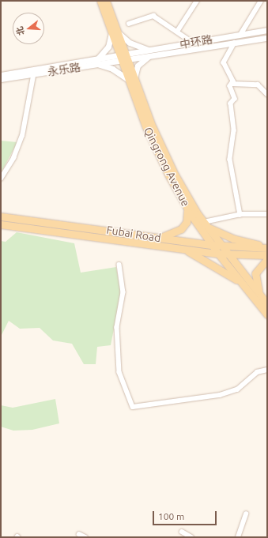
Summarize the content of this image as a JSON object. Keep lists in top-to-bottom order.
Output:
{
  "streets": {
    "main road": ["Qingrong Avenue", "Fubai Road"],
    "street": ["中环路", "永乐路"]
  },
  "crossings": [
    ["中环路", "永乐路"],
    ["中环路", "Qingrong Avenue"],
    ["永乐路", "Qingrong Avenue"],
    ["Qingrong Avenue", "Fubai Road"]
  ],
  "scale_bar": "100 m",
  "north": "left"
}
